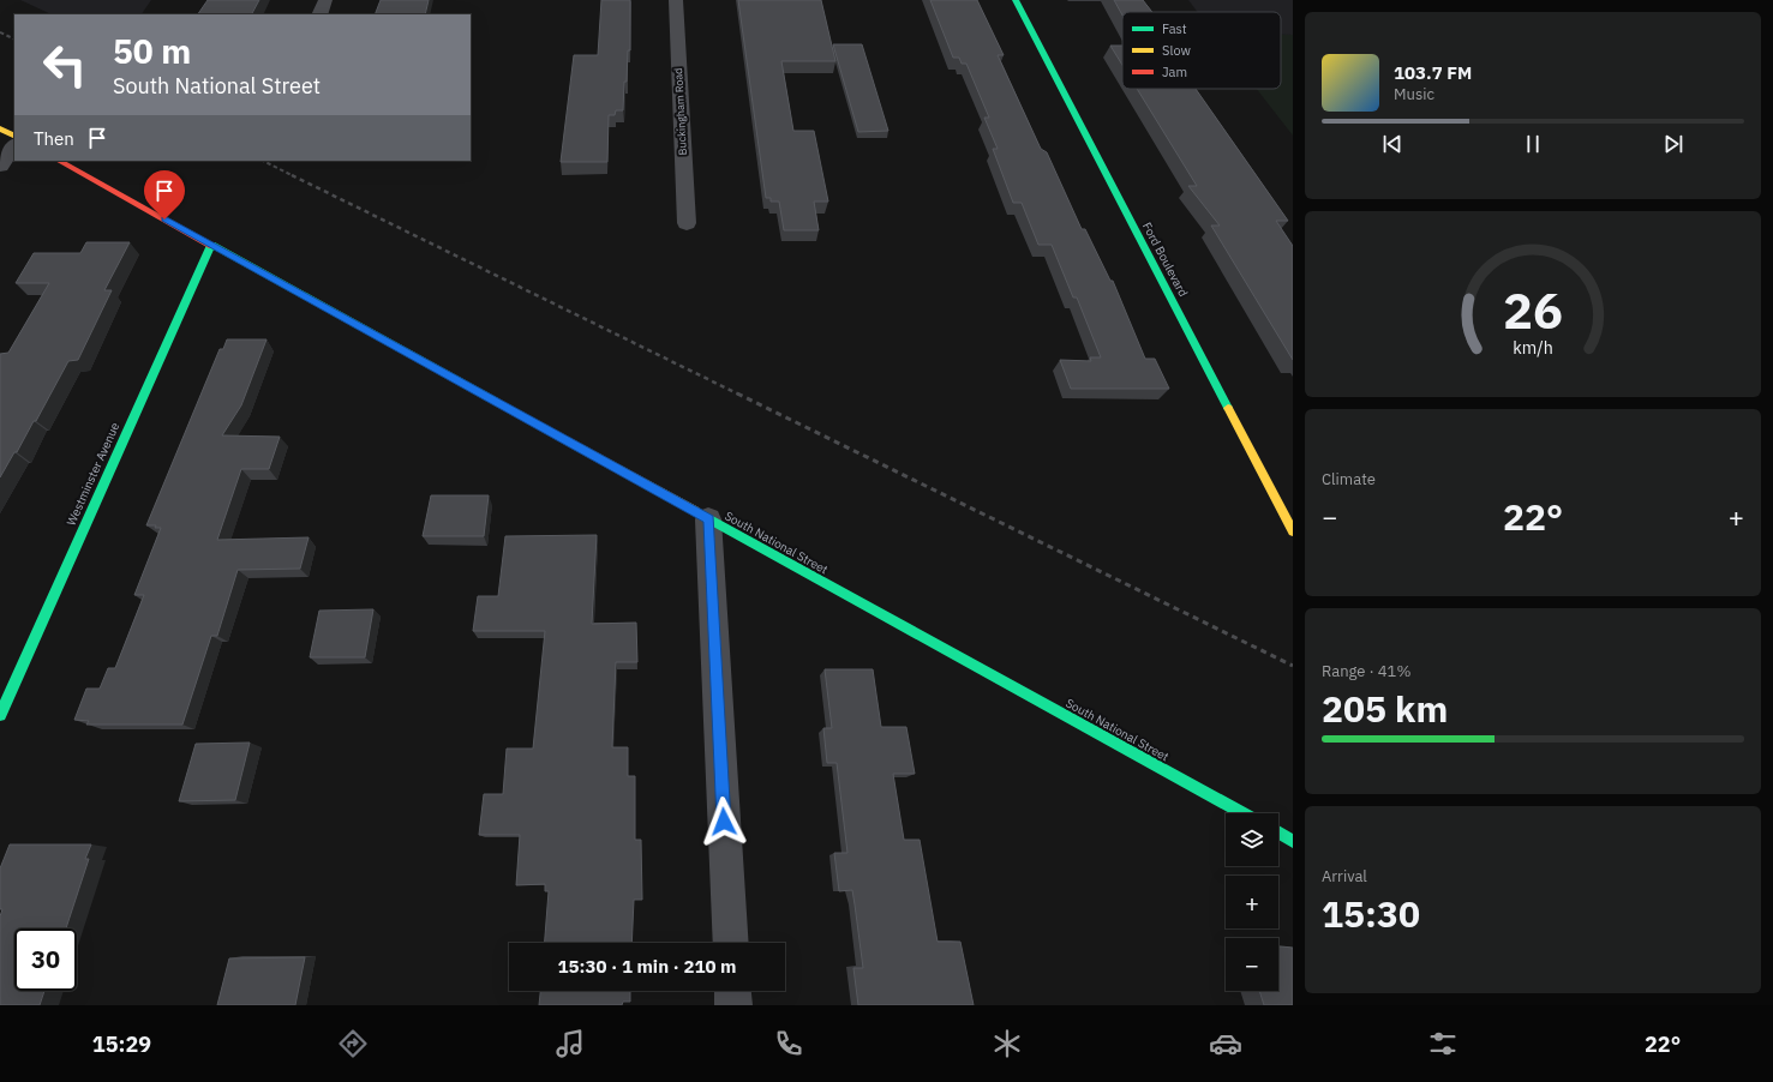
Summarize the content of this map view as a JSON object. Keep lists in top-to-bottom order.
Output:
{
  "streets": {
    "street": [
      "Buckingham Road",
      "Ford Boulevard",
      "Westminster Avenue",
      "South National Street"
    ]
  },
  "crossings": [
    ["Westminster Avenue", "South National Street"]
  ],
  "legend": ["Fast", "Slow", "Jam"],
  "page": {
    "turn": ["50 m", "South National Street"],
    "song": ["103.7 FM", "Music"],
    "then": "Then",
    "tile": [
      "Climate",
      ["Range · 41%", "205 km"],
      ["Arrival", "15:30"]
    ],
    "heat": ["−", "22°", "+"],
    "map_buttons": ["+", "−"],
    "limit": "30",
    "trip": "15:30 · 1 min · 210 m",
    "tabs": ["15:29", "22°"],
    "gauge": ["26", "km/h"]
  }
}
